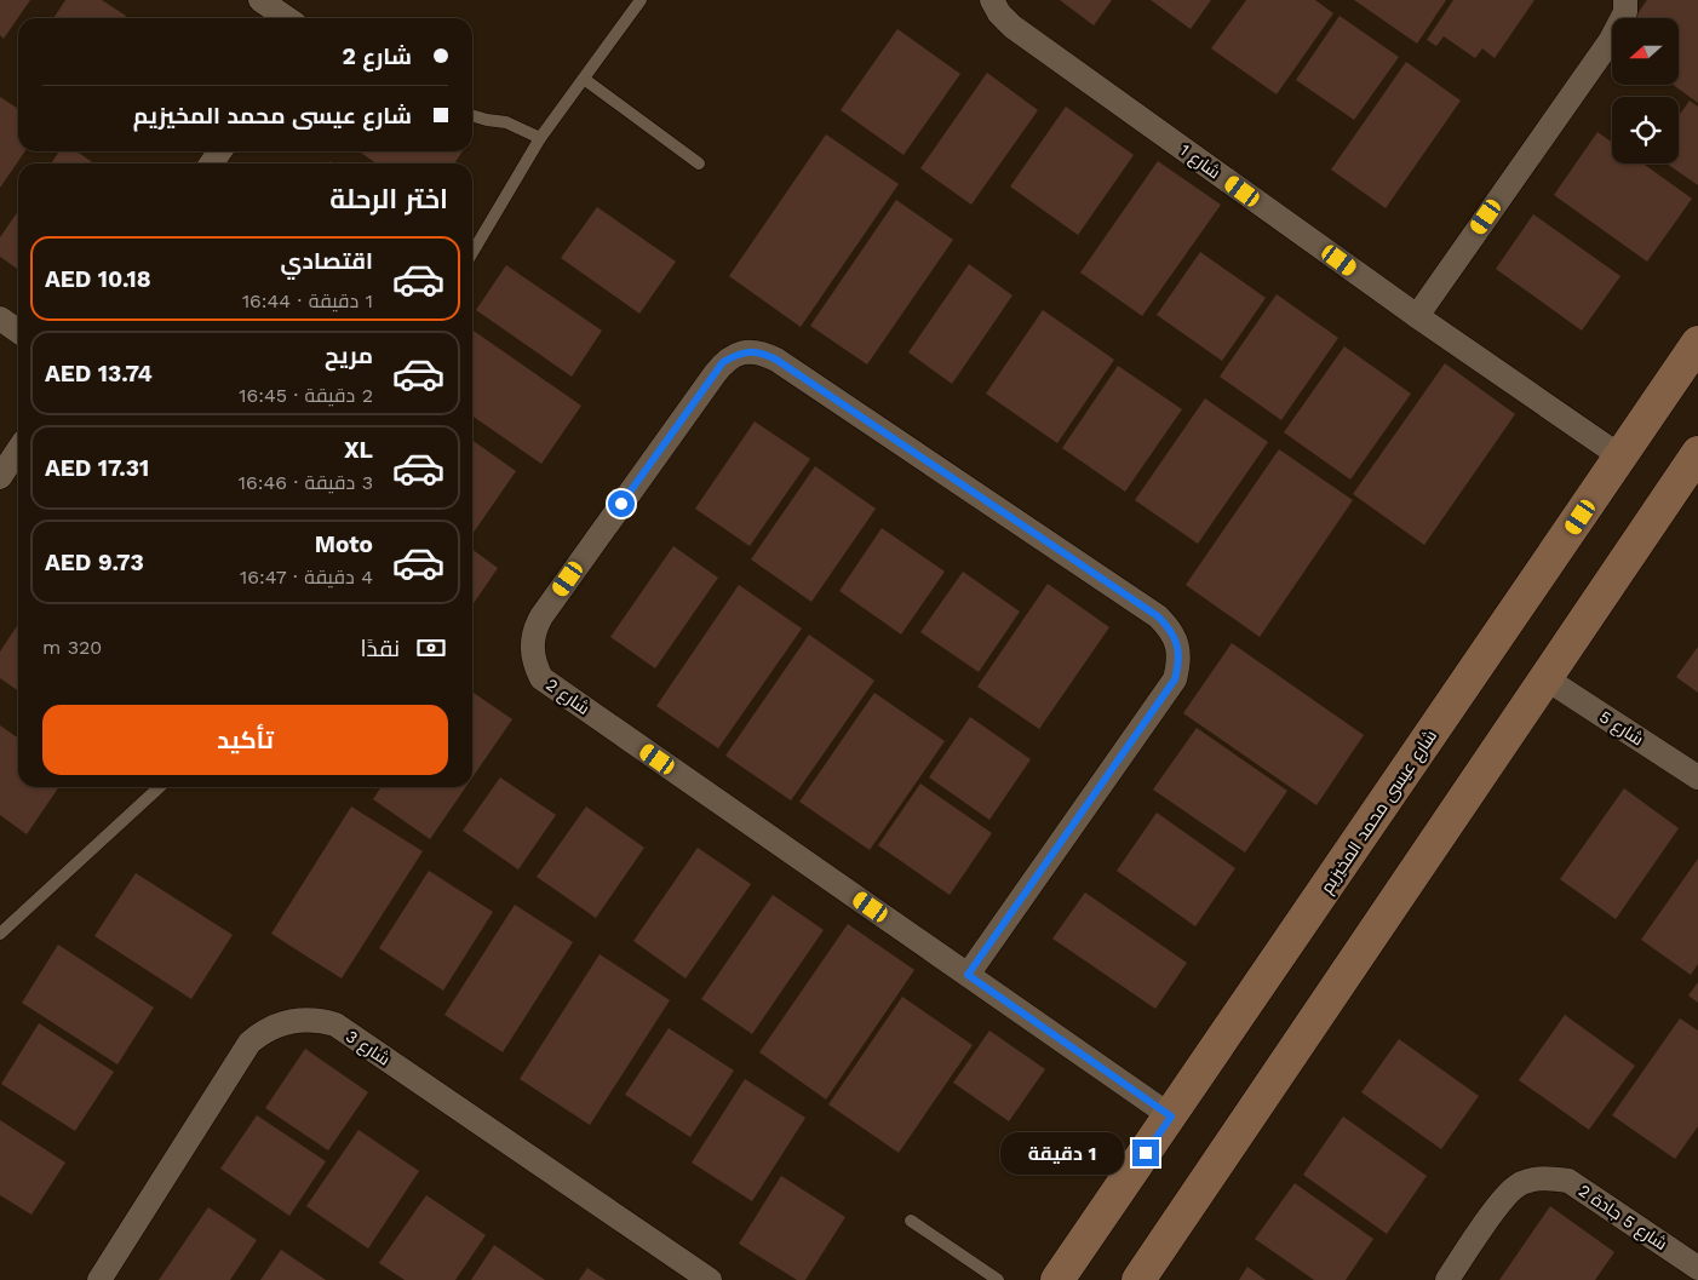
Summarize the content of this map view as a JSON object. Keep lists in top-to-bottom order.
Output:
{
  "streets": {
    "street": [
      "شارع 1",
      "شارع 2",
      "شارع 5",
      "شارع عيسى محمد المخيزيم",
      "شارع 3",
      "شارع 5 جادة 2"
    ]
  },
  "crossings": [
    ["شارع 1", "شارع عيسى محمد المخيزيم"],
    ["شارع 2", "شارع عيسى محمد المخيزيم"]
  ],
  "north": "left",
  "page": {
    "banner": ["شارع 2", "شارع عيسى محمد المخيزيم"],
    "heading": "اختر الرحلة",
    "list": [
      {
        "name": "اقتصادي",
        "note": "1 دقيقة · 16:44",
        "value": "AED 10.18"
      },
      {
        "name": "مريح",
        "note": "2 دقيقة · 16:45",
        "value": "AED 13.74"
      },
      {
        "name": "XL",
        "note": "3 دقيقة · 16:46",
        "value": "AED 17.31"
      },
      {
        "name": "Moto",
        "note": "4 دقيقة · 16:47",
        "value": "AED 9.73"
      }
    ],
    "pay": ["نقدًا", "320 m"],
    "buttons": "تأكيد",
    "bubble": "1 دقيقة"
  }
}
